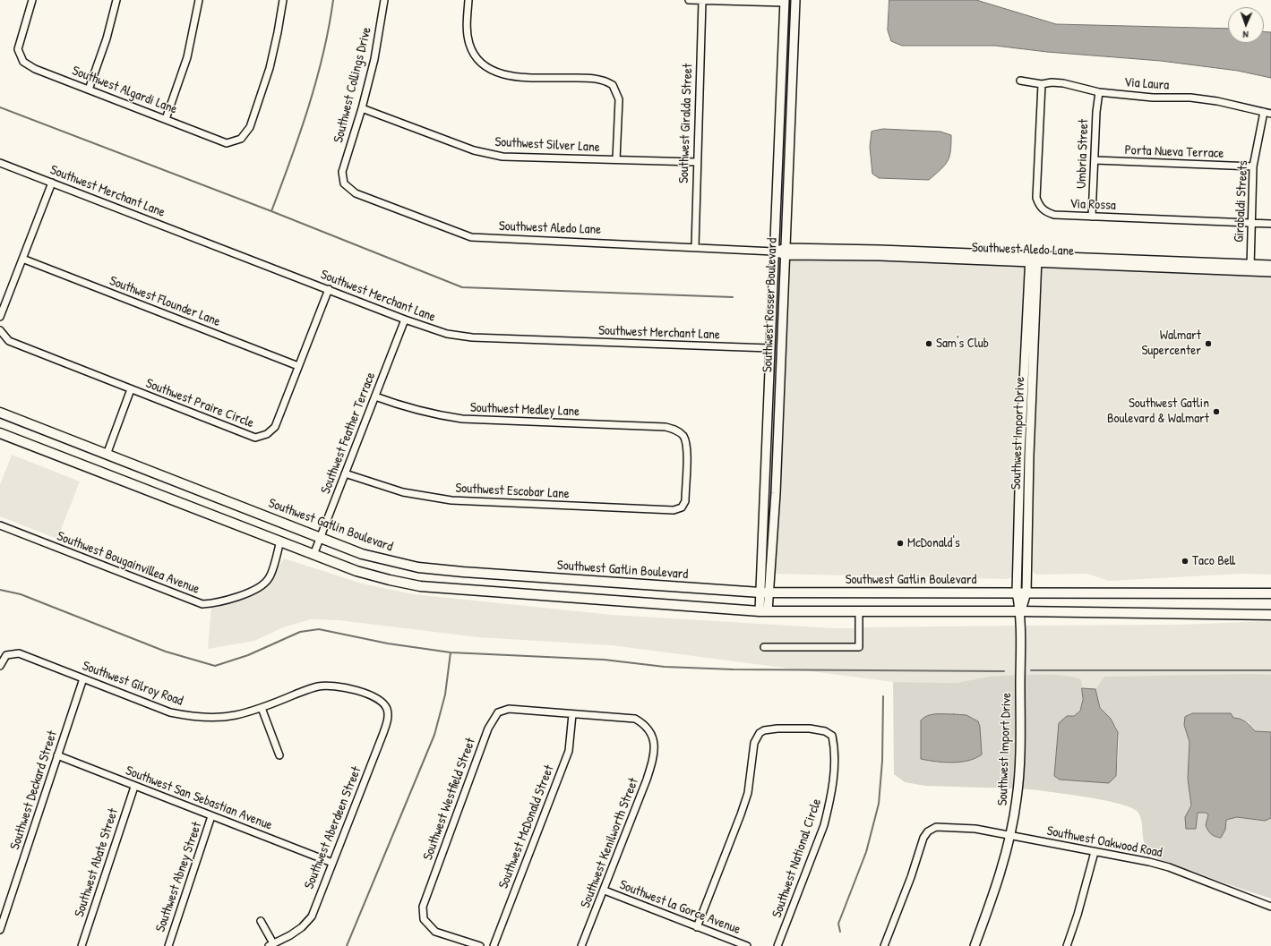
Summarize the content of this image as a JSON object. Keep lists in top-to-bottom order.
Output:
{
  "streets": {
    "main road": ["Southwest Gatlin Boulevard"],
    "street": [
      "Via Laura",
      "Southwest Collings Drive",
      "Southwest Algardi Lane",
      "Southwest Giralda Street",
      "Southwest Silver Lane",
      "Porta Nueva Terrace",
      "Umbria Street",
      "Southwest Merchant Lane",
      "Girabaldi Streets",
      "Via Rossa",
      "Southwest Aledo Lane",
      "Southwest Flounder Lane",
      "Southwest Rosser Boulevard",
      "Southwest Praire Circle",
      "Southwest Medley Lane",
      "Southwest Feather Terrace",
      "Southwest Import Drive",
      "Southwest Escobar Lane",
      "Southwest Bougainvillea Avenue",
      "Southwest Gilroy Road",
      "Southwest Deckard Street",
      "Southwest San Sebastian Avenue",
      "Southwest Westfield Street",
      "Southwest McDonald Street",
      "Southwest Aberdeen Street",
      "Southwest Oakwood Road",
      "Southwest Kenilworth Street",
      "Southwest National Circle",
      "Southwest Abate Street",
      "Southwest Abney Street",
      "Southwest la Gorce Avenue"
    ]
  },
  "crossings": [
    ["Via Laura", "Umbria Street"],
    ["Via Laura", "Girabaldi Streets"],
    ["Via Laura", "Via Rossa"],
    ["Southwest Collings Drive", "Southwest Silver Lane"],
    ["Southwest Collings Drive", "Southwest Aledo Lane"],
    ["Southwest Giralda Street", "Southwest Silver Lane"],
    ["Southwest Giralda Street", "Southwest Aledo Lane"],
    ["Porta Nueva Terrace", "Umbria Street"],
    ["Porta Nueva Terrace", "Girabaldi Streets"],
    ["Umbria Street", "Via Rossa"],
    ["Southwest Merchant Lane", "Southwest Rosser Boulevard"],
    ["Southwest Merchant Lane", "Southwest Praire Circle"],
    ["Southwest Merchant Lane", "Southwest Feather Terrace"],
    ["Girabaldi Streets", "Via Rossa"],
    ["Girabaldi Streets", "Southwest Aledo Lane"],
    ["Southwest Aledo Lane", "Southwest Rosser Boulevard"],
    ["Southwest Aledo Lane", "Southwest Import Drive"],
    ["Southwest Flounder Lane", "Southwest Praire Circle"],
    ["Southwest Rosser Boulevard", "Southwest Gatlin Boulevard"],
    ["Southwest Medley Lane", "Southwest Feather Terrace"],
    ["Southwest Medley Lane", "Southwest Escobar Lane"],
    ["Southwest Feather Terrace", "Southwest Escobar Lane"],
    ["Southwest Feather Terrace", "Southwest Gatlin Boulevard"],
    ["Southwest Import Drive", "Southwest Gatlin Boulevard"],
    ["Southwest Import Drive", "Southwest Oakwood Road"],
    ["Southwest Gilroy Road", "Southwest Deckard Street"],
    ["Southwest Gilroy Road", "Southwest Aberdeen Street"],
    ["Southwest Deckard Street", "Southwest San Sebastian Avenue"],
    ["Southwest San Sebastian Avenue", "Southwest Aberdeen Street"],
    ["Southwest San Sebastian Avenue", "Southwest Abate Street"],
    ["Southwest San Sebastian Avenue", "Southwest Abney Street"],
    ["Southwest Westfield Street", "Southwest McDonald Street"],
    ["Southwest Westfield Street", "Southwest Kenilworth Street"],
    ["Southwest McDonald Street", "Southwest Kenilworth Street"],
    ["Southwest Kenilworth Street", "Southwest la Gorce Avenue"],
    ["Southwest National Circle", "Southwest la Gorce Avenue"]
  ],
  "places": [
    "Sam's Club",
    "Walmart Supercenter",
    "Southwest Gatlin Boulevard & Walmart",
    "McDonald's",
    "Taco Bell"
  ],
  "north": "bottom"
}
